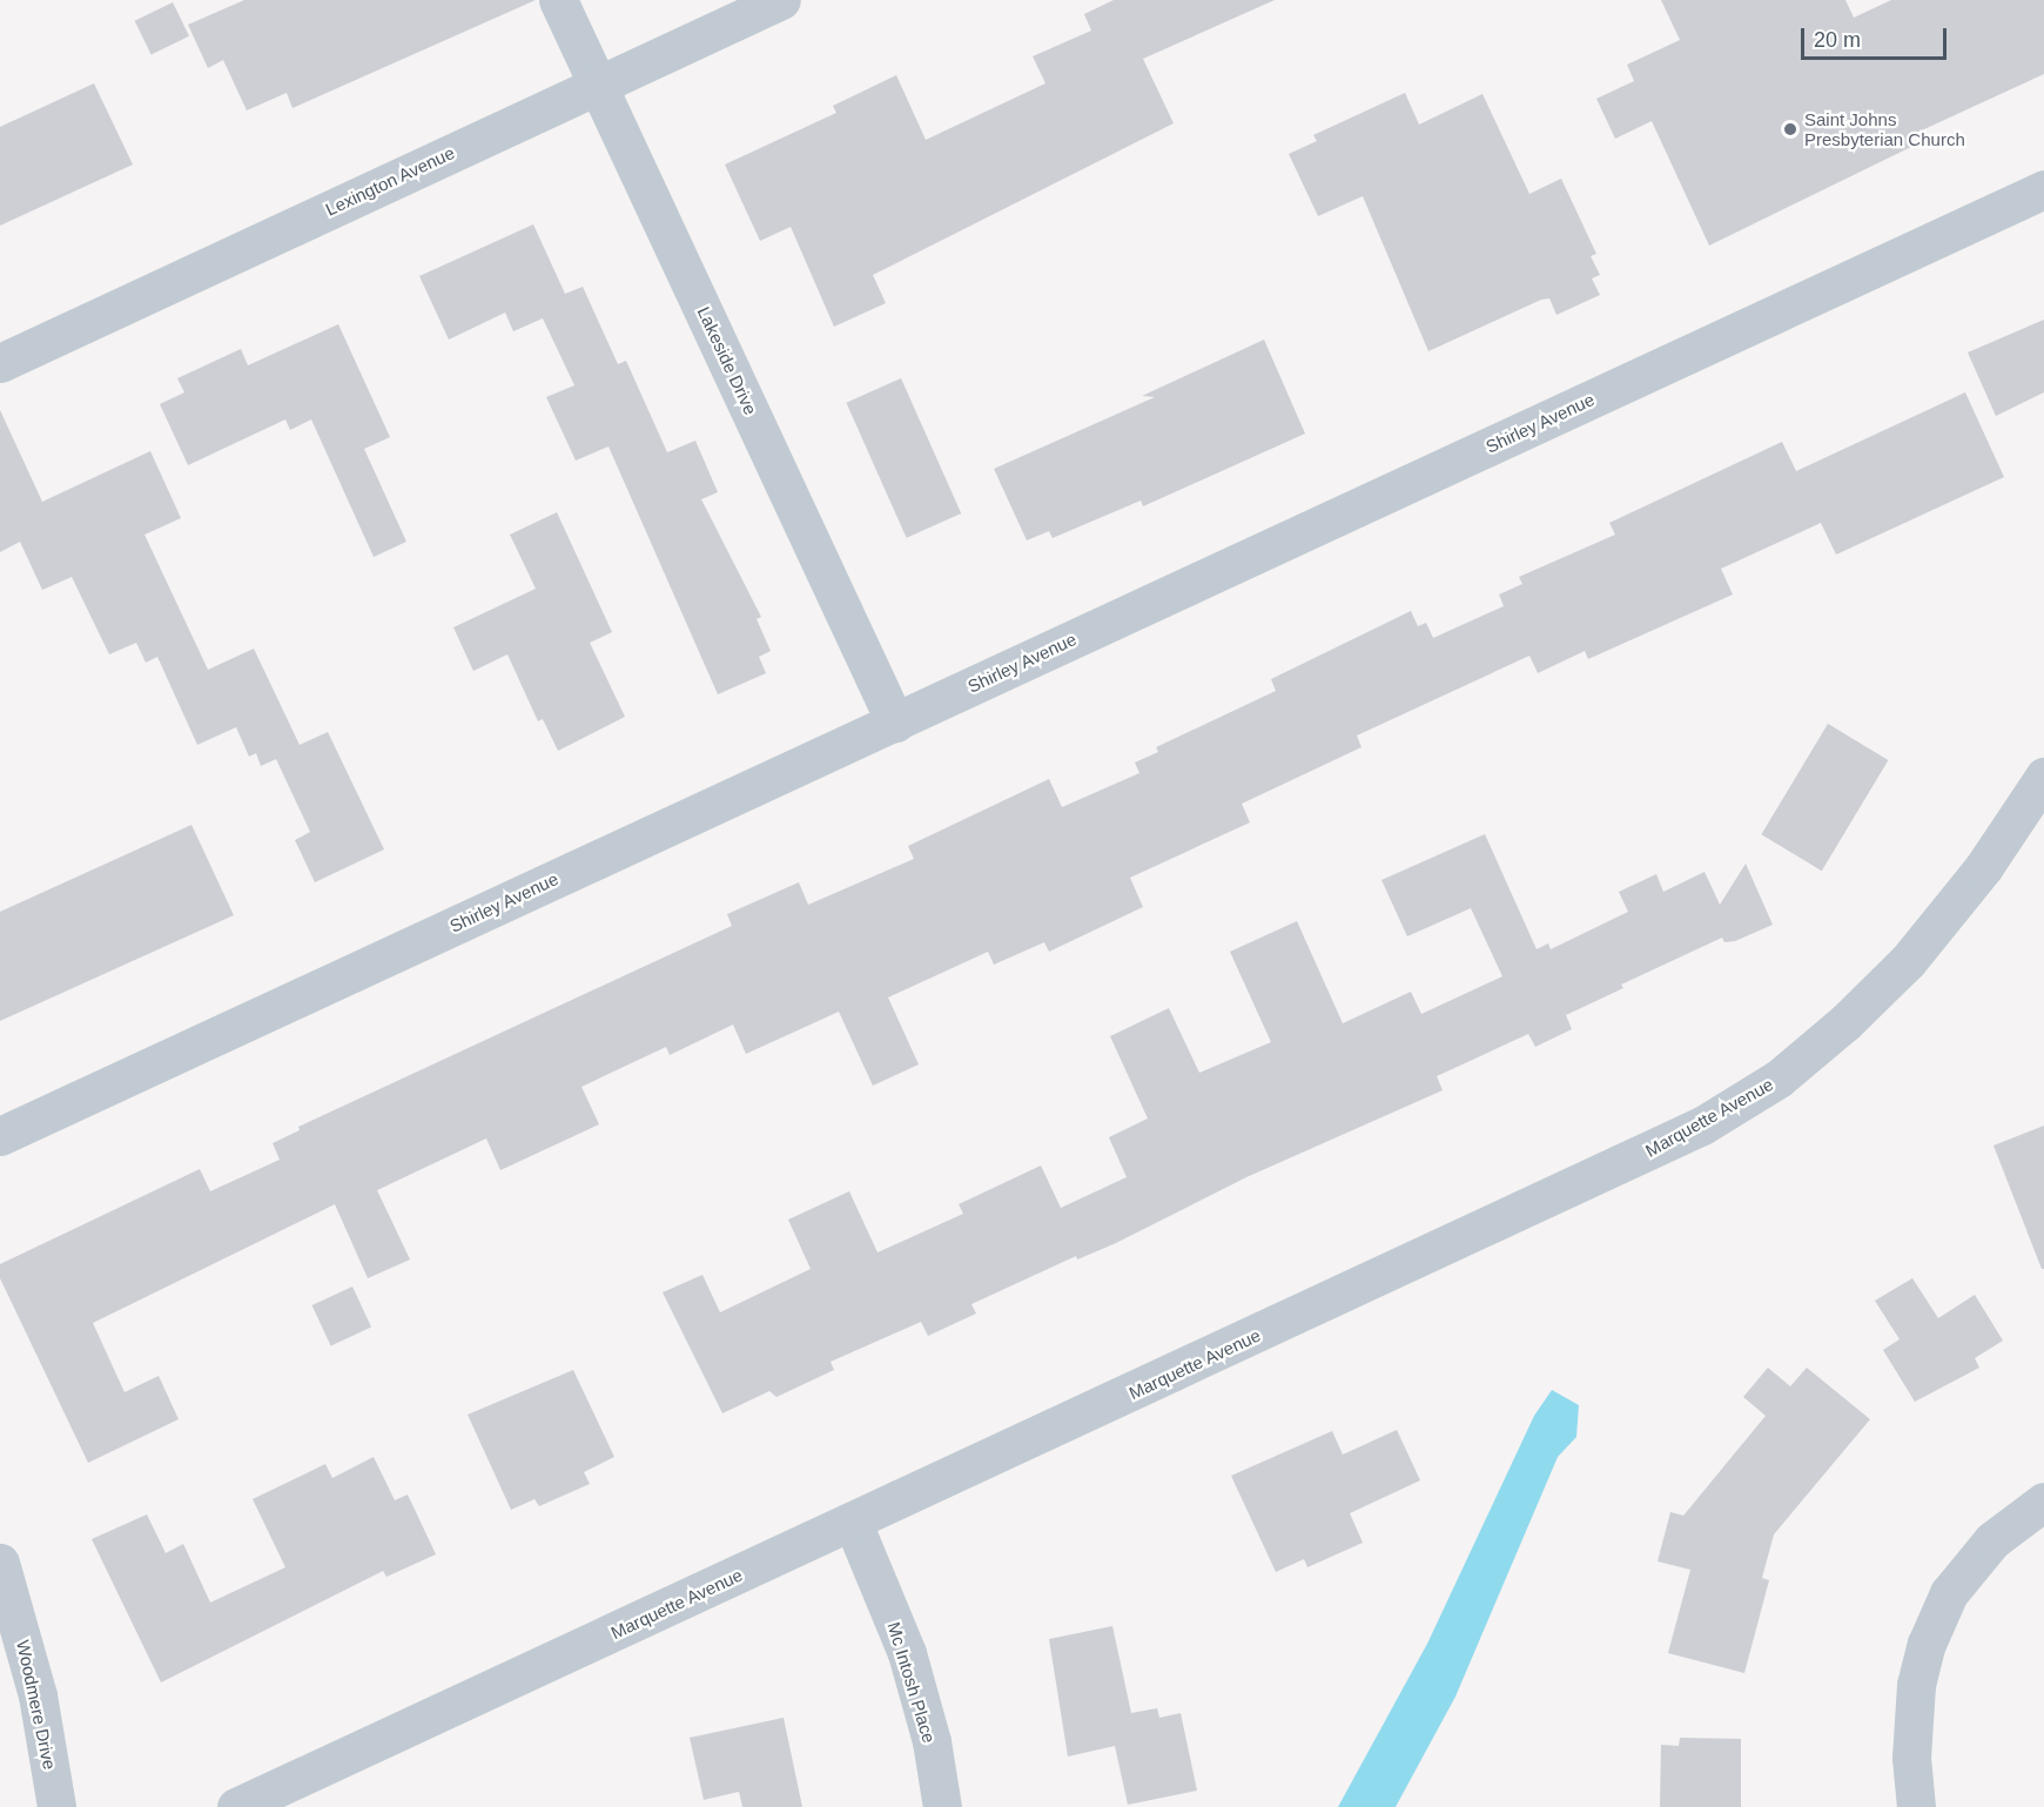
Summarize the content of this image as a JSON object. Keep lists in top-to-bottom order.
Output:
{
  "streets": {
    "street": [
      "Lexington Avenue",
      "Lakeside Drive",
      "Shirley Avenue",
      "Marquette Avenue",
      "Mc Intosh Place",
      "Woodmere Drive"
    ]
  },
  "crossings": [
    ["Lexington Avenue", "Lakeside Drive"],
    ["Lakeside Drive", "Shirley Avenue"],
    ["Marquette Avenue", "Mc Intosh Place"]
  ],
  "places": ["Saint Johns Presbyterian Church"],
  "scale_bar": "20 m"
}
